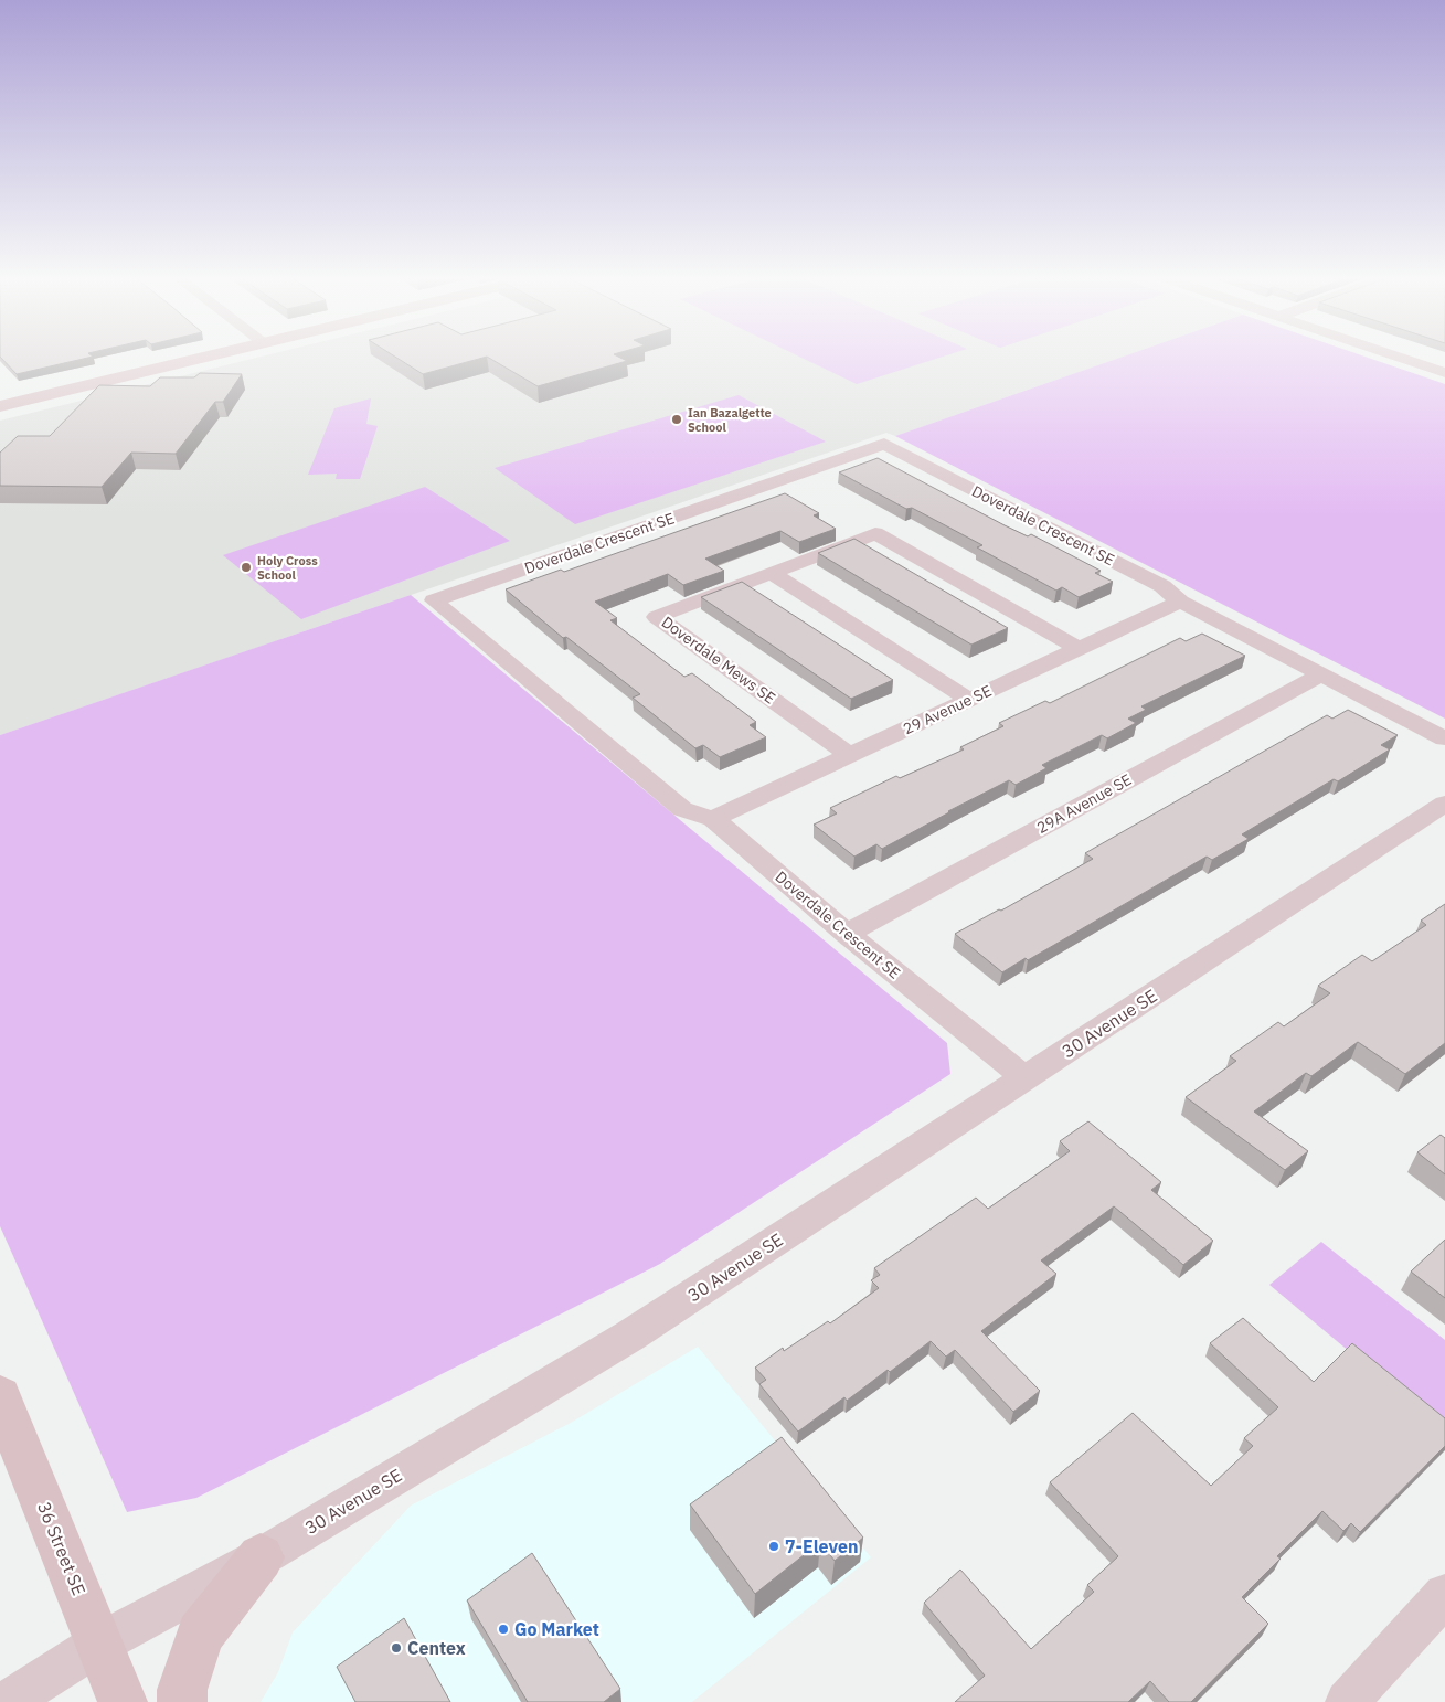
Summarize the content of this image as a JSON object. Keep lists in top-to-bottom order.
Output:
{
  "streets": {
    "street": [
      "Doverdale Crescent SE",
      "Doverdale Mews SE",
      "29 Avenue SE",
      "29A Avenue SE",
      "30 Avenue SE",
      "36 Street SE"
    ]
  },
  "crossings": [
    ["Doverdale Crescent SE", "29 Avenue SE"],
    ["Doverdale Crescent SE", "29A Avenue SE"],
    ["Doverdale Crescent SE", "30 Avenue SE"],
    ["Doverdale Mews SE", "29 Avenue SE"],
    ["30 Avenue SE", "36 Street SE"]
  ],
  "places": [
    "Ian Bazalgette School",
    "Holy Cross School",
    "7-Eleven",
    "Go Market",
    "Centex"
  ]
}
